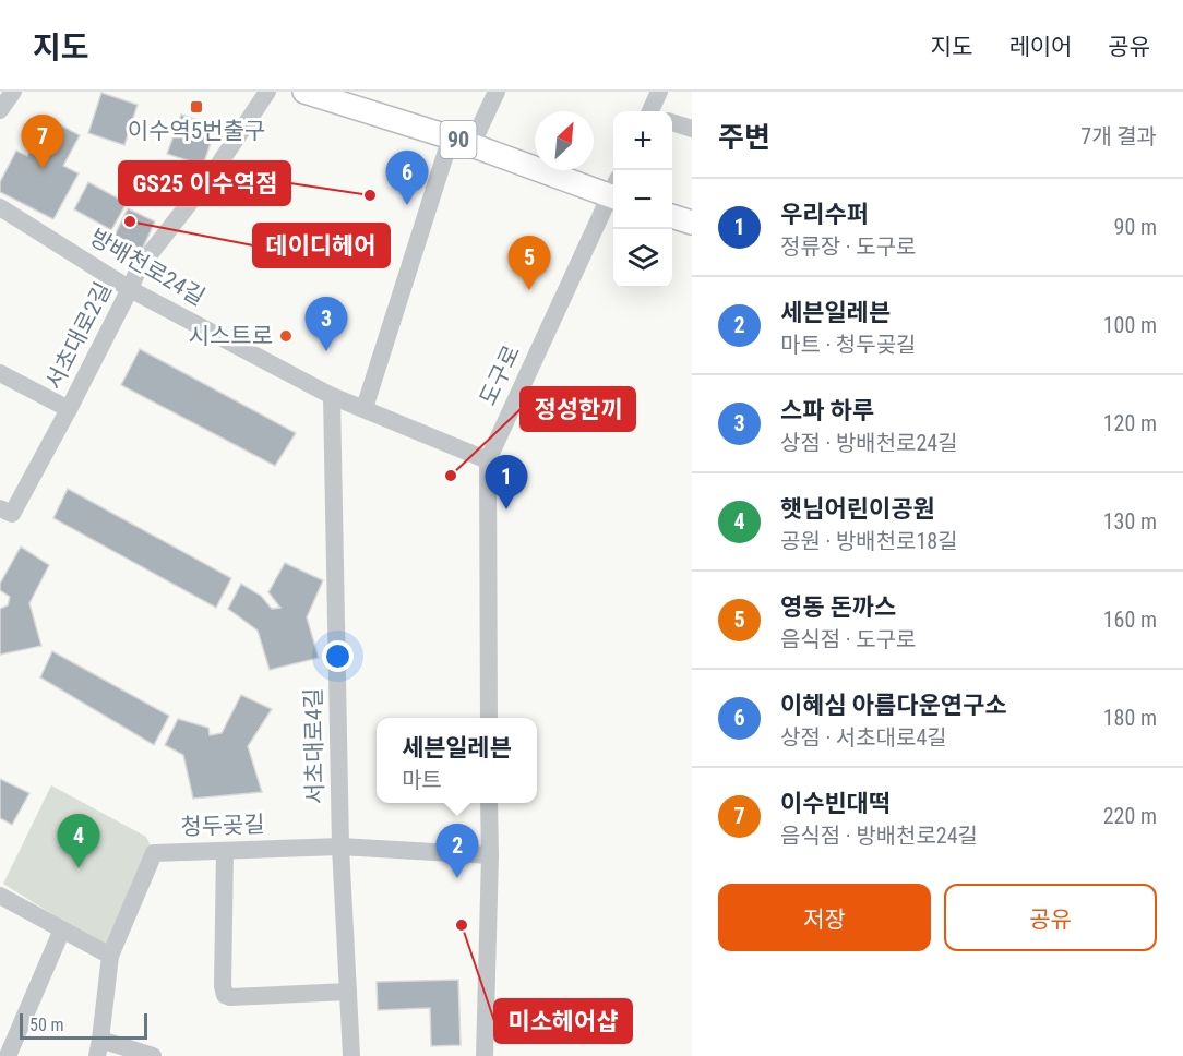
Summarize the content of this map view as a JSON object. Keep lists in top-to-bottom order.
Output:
{
  "streets": {
    "main road": ["90"],
    "street": [
      "방배천로24길",
      "서초대로2길",
      "도구로",
      "서초대로4길",
      "청두곶길"
    ]
  },
  "crossings": [
    ["방배천로24길", "서초대로2길"],
    ["방배천로24길", "도구로"],
    ["방배천로24길", "서초대로4길"],
    ["서초대로4길", "청두곶길"]
  ],
  "places": {
    "transit": ["이수역5번출구"],
    "other": [
      "GS25 이수역점",
      "데이디헤어",
      "시스트로",
      "정성한끼",
      "미소헤어샵"
    ]
  },
  "scale_bar": "50 m",
  "north": "top right",
  "page": {
    "header": "지도",
    "nav": ["지도", "레이어", "공유"],
    "heading": ["주변", "7개 결과"],
    "map_buttons": ["+", "−"],
    "pins": [
      "7",
      "6",
      "5",
      "3",
      "1",
      "4",
      "2"
    ],
    "list": [
      {
        "mark": "1",
        "name": "우리수퍼",
        "note": "정류장 · 도구로",
        "value": "90 m"
      },
      {
        "mark": "2",
        "name": "세븐일레븐",
        "note": "마트 · 청두곶길",
        "value": "100 m"
      },
      {
        "mark": "3",
        "name": "스파 하루",
        "note": "상점 · 방배천로24길",
        "value": "120 m"
      },
      {
        "mark": "4",
        "name": "햇님어린이공원",
        "note": "공원 · 방배천로18길",
        "value": "130 m"
      },
      {
        "mark": "5",
        "name": "영동 돈까스",
        "note": "음식점 · 도구로",
        "value": "160 m"
      },
      {
        "mark": "6",
        "name": "이혜심 아름다운연구소",
        "note": "상점 · 서초대로4길",
        "value": "180 m"
      },
      {
        "mark": "7",
        "name": "이수빈대떡",
        "note": "음식점 · 방배천로24길",
        "value": "220 m"
      }
    ],
    "popup": ["세븐일레븐", "마트"],
    "buttons": ["저장", "공유"],
    "scale": "50 m"
  }
}
